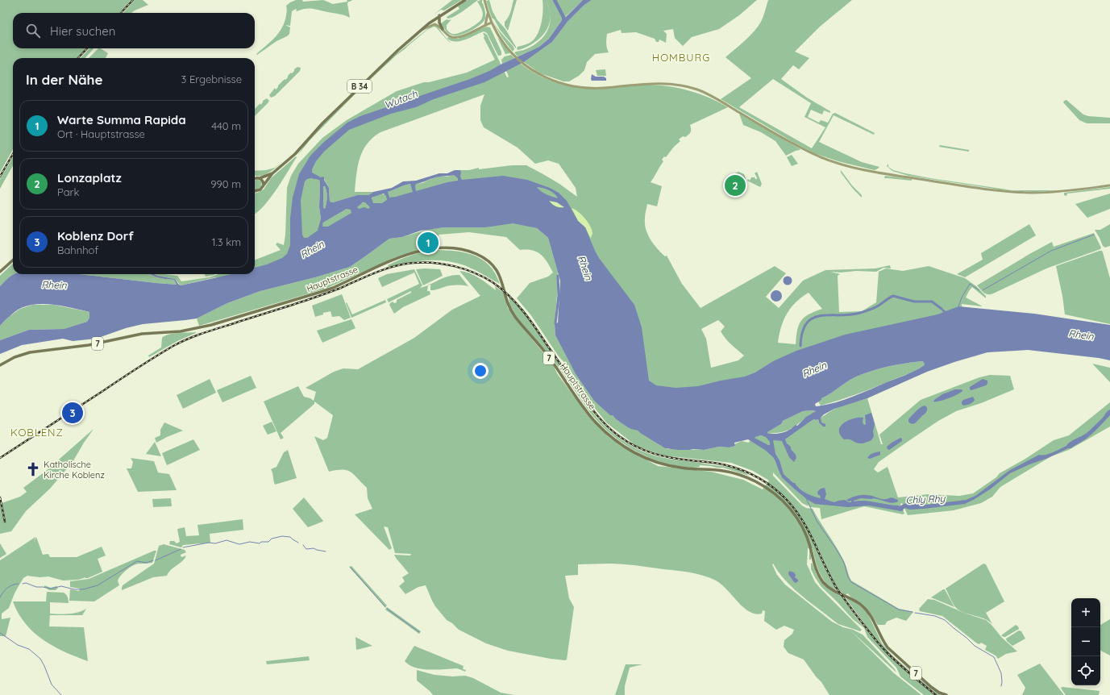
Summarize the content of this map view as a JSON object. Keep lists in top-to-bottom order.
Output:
{
  "streets": {
    "main road": ["B 34", "Hauptstrasse", "7"]
  },
  "districts": ["HOMBURG", "KOBLENZ"],
  "water": ["Wutach", "Rhein", "Chly Rhy"],
  "places": {
    "church": ["Katholische Kirche Koblenz"]
  },
  "page": {
    "search": "Hier suchen",
    "heading": ["In der Nähe", "3 Ergebnisse"],
    "list": [
      {
        "mark": "1",
        "name": "Warte Summa Rapida",
        "note": "Ort · Hauptstrasse",
        "value": "440 m"
      },
      {
        "mark": "2",
        "name": "Lonzaplatz",
        "note": "Park",
        "value": "990 m"
      },
      {
        "mark": "3",
        "name": "Koblenz Dorf",
        "note": "Bahnhof",
        "value": "1.3 km"
      }
    ],
    "pins": ["2", "1", "3"],
    "map_buttons": ["+", "−"]
  }
}
